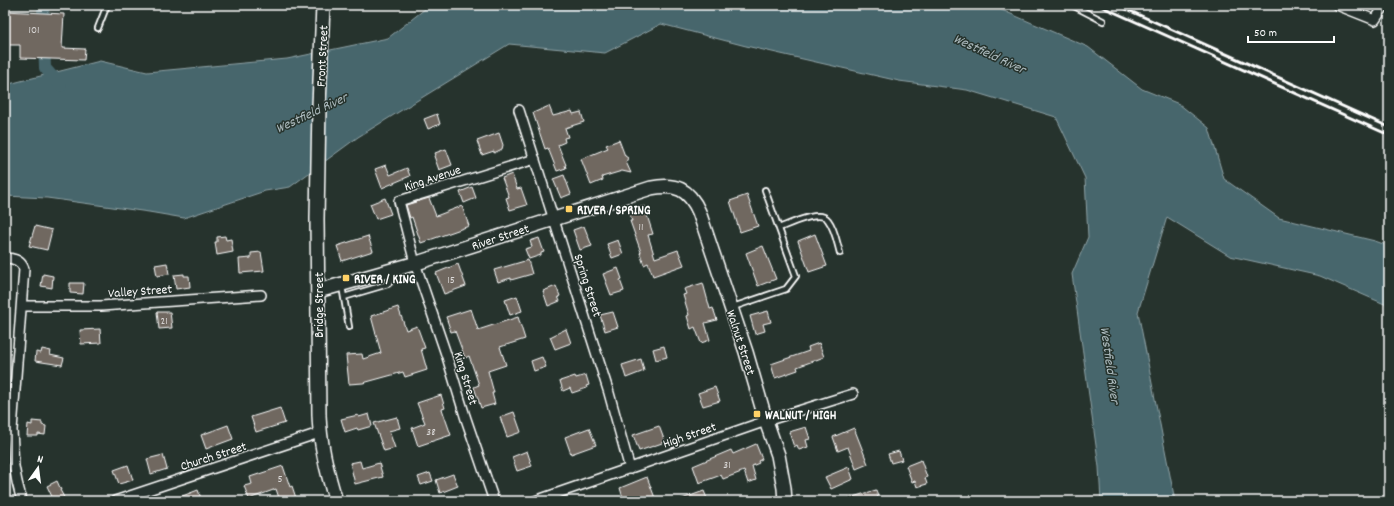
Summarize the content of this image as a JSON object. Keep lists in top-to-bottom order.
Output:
{
  "streets": {
    "street": [
      "Front Street",
      "King Avenue",
      "River Street",
      "Spring Street",
      "Valley Street",
      "Bridge Street",
      "Walnut Street",
      "King Street",
      "High Street",
      "Church Street"
    ]
  },
  "crossings": [
    ["Front Street", "Bridge Street"],
    ["King Avenue", "River Street"],
    ["King Avenue", "Spring Street"],
    ["King Avenue", "King Street"],
    ["River Street", "Spring Street"],
    ["River Street", "Bridge Street"],
    ["River Street", "Walnut Street"],
    ["River Street", "King Street"],
    ["Spring Street", "High Street"],
    ["Bridge Street", "Church Street"],
    ["Walnut Street", "High Street"]
  ],
  "water": ["Westfield River"],
  "places": {
    "transit": ["RIVER / SPRING", "RIVER / KING", "WALNUT / HIGH"]
  },
  "house_numbers": [
    "101",
    "11",
    "15",
    "21",
    "38",
    "31",
    "5"
  ],
  "scale_bar": "50 m",
  "north": "top"
}
